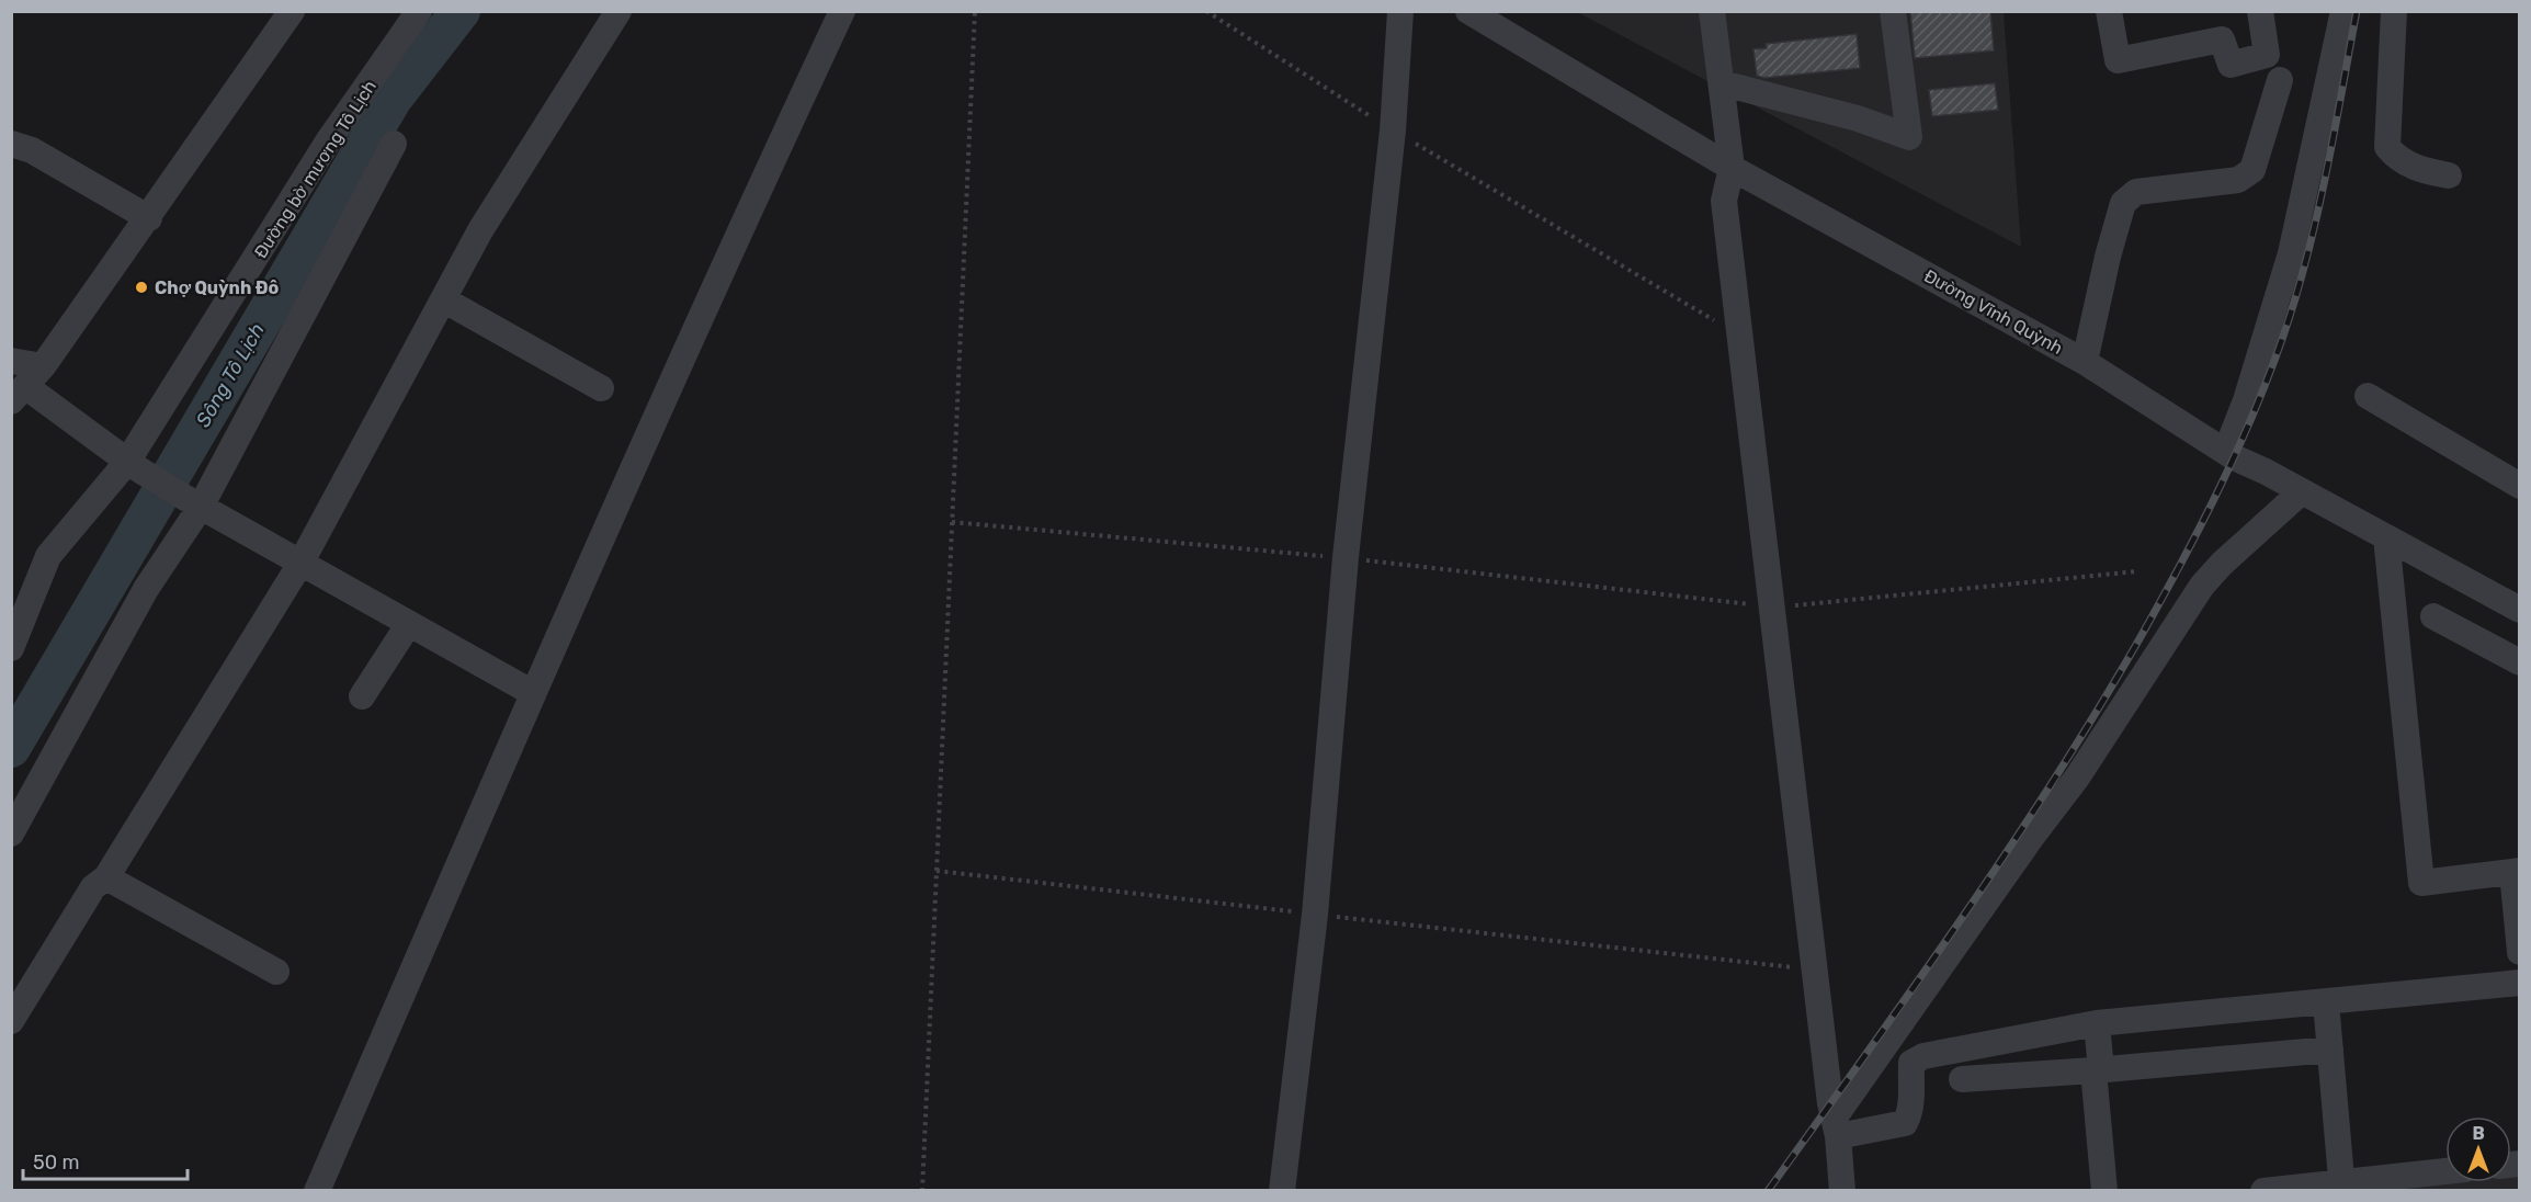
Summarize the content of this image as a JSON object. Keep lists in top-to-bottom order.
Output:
{
  "streets": {
    "street": ["Đường bờ mương Tô Lịch", "Đường Vĩnh Quỳnh"]
  },
  "water": ["Sông Tô Lịch"],
  "places": ["Chợ Quỳnh Đô"],
  "scale_bar": "50 m",
  "north": "top"
}
